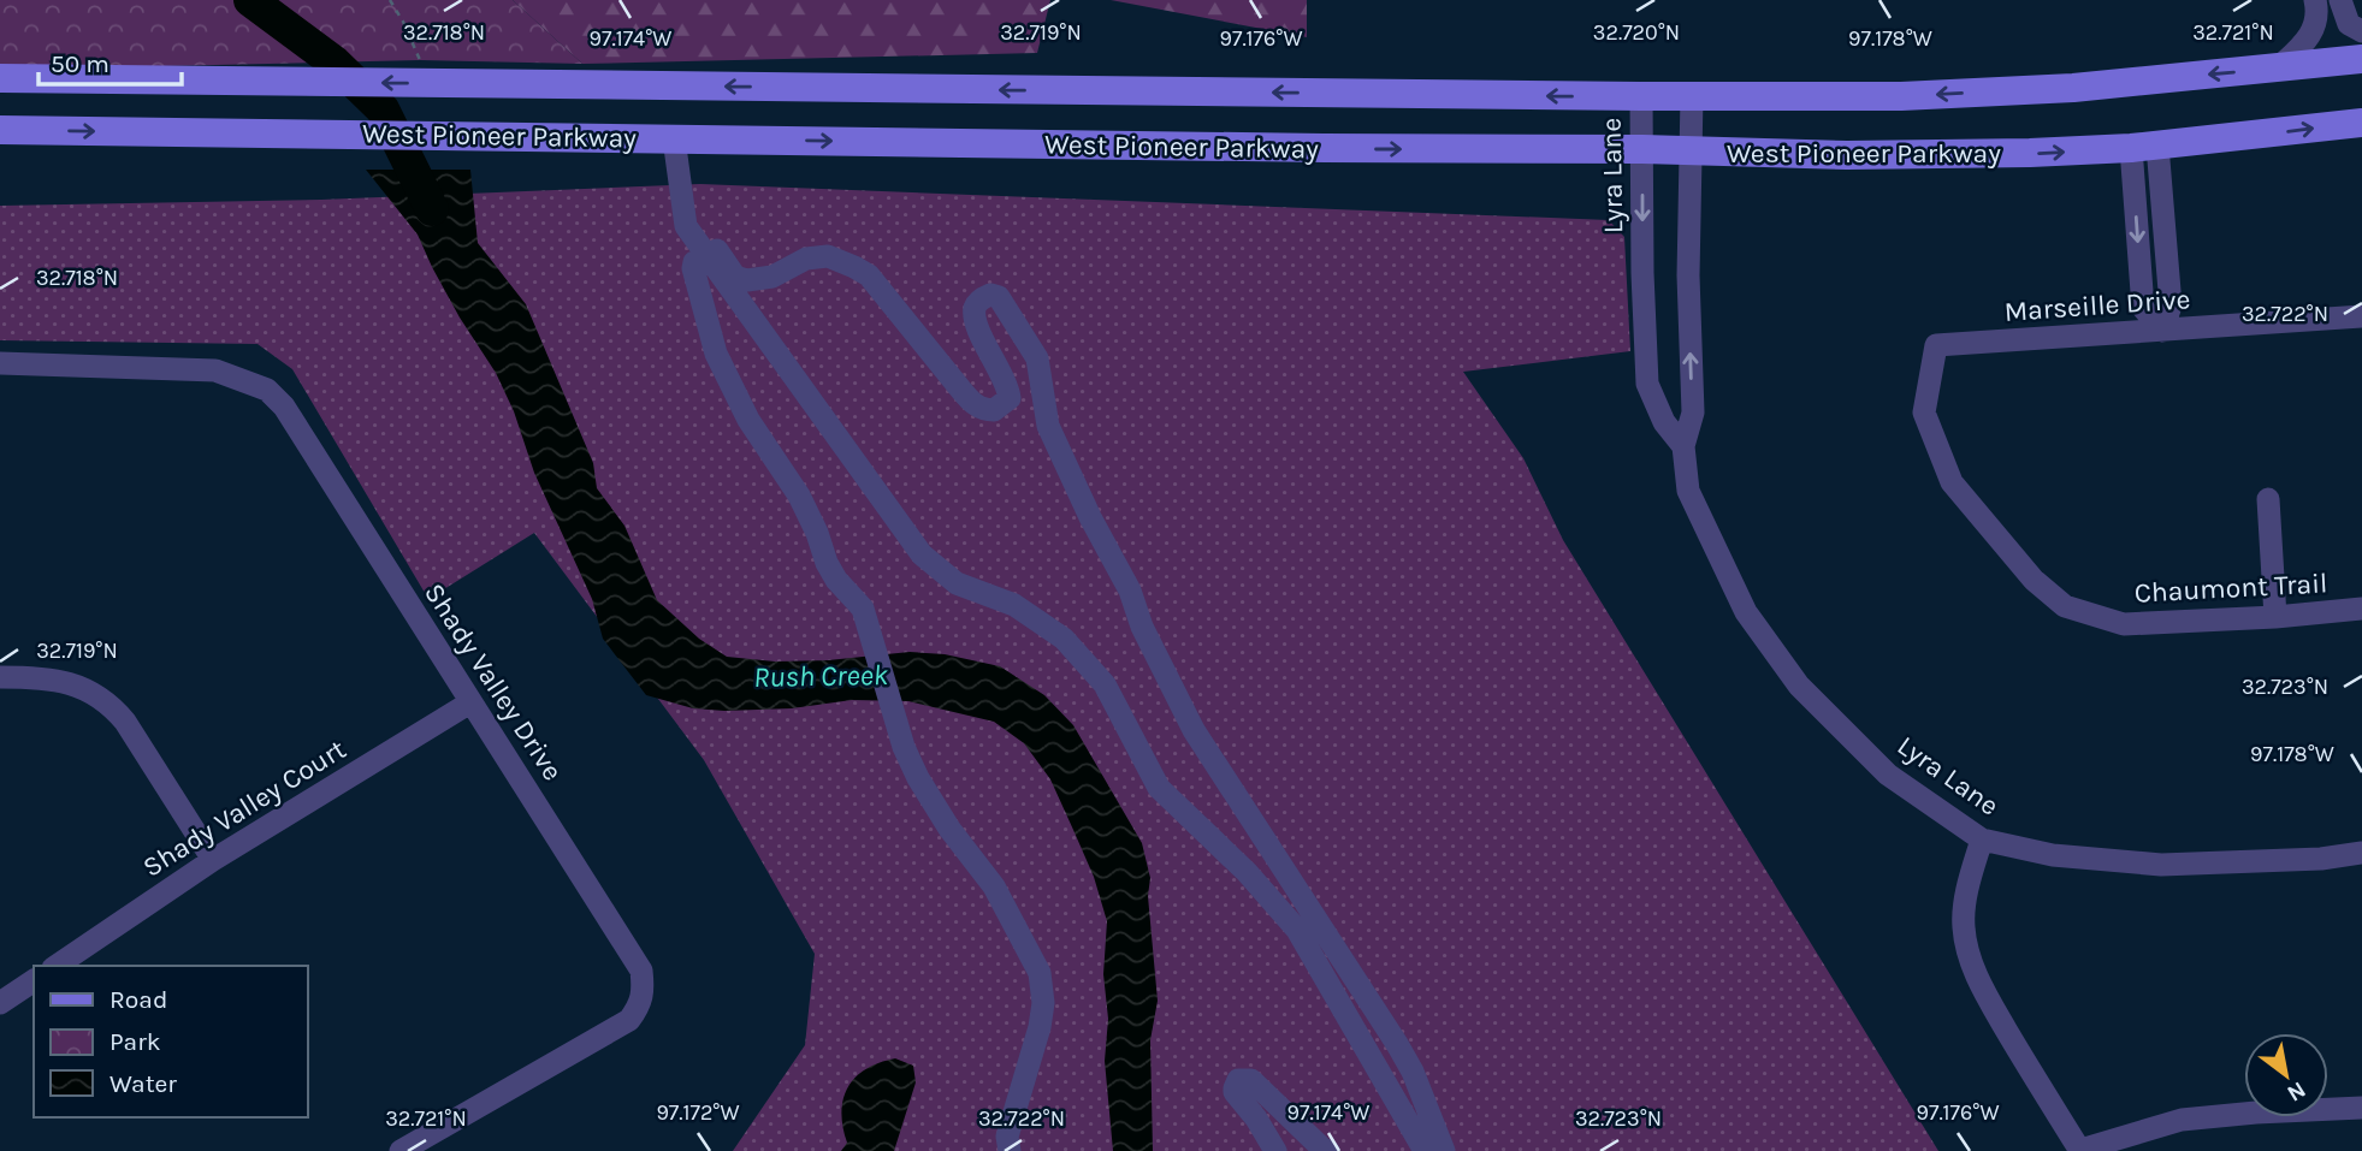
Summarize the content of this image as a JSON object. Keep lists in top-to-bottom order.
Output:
{
  "streets": {
    "main road": ["West Pioneer Parkway"],
    "street": [
      "Lyra Lane",
      "Marseille Drive",
      "Chaumont Trail",
      "Shady Valley Drive",
      "Shady Valley Court"
    ]
  },
  "crossings": [
    ["West Pioneer Parkway", "Lyra Lane"],
    ["Marseille Drive", "Chaumont Trail"],
    ["Shady Valley Drive", "Shady Valley Court"]
  ],
  "water": ["Rush Creek"],
  "legend": ["Road", "Park", "Water"],
  "scale_bar": "50 m",
  "north": "bottom right",
  "coordinates": [
    "32.718°N",
    "32.719°N",
    "32.720°N",
    "32.721°N",
    "97.174°W",
    "97.176°W",
    "97.178°W",
    "32.722°N",
    "32.723°N",
    "97.172°W"
  ]
}
